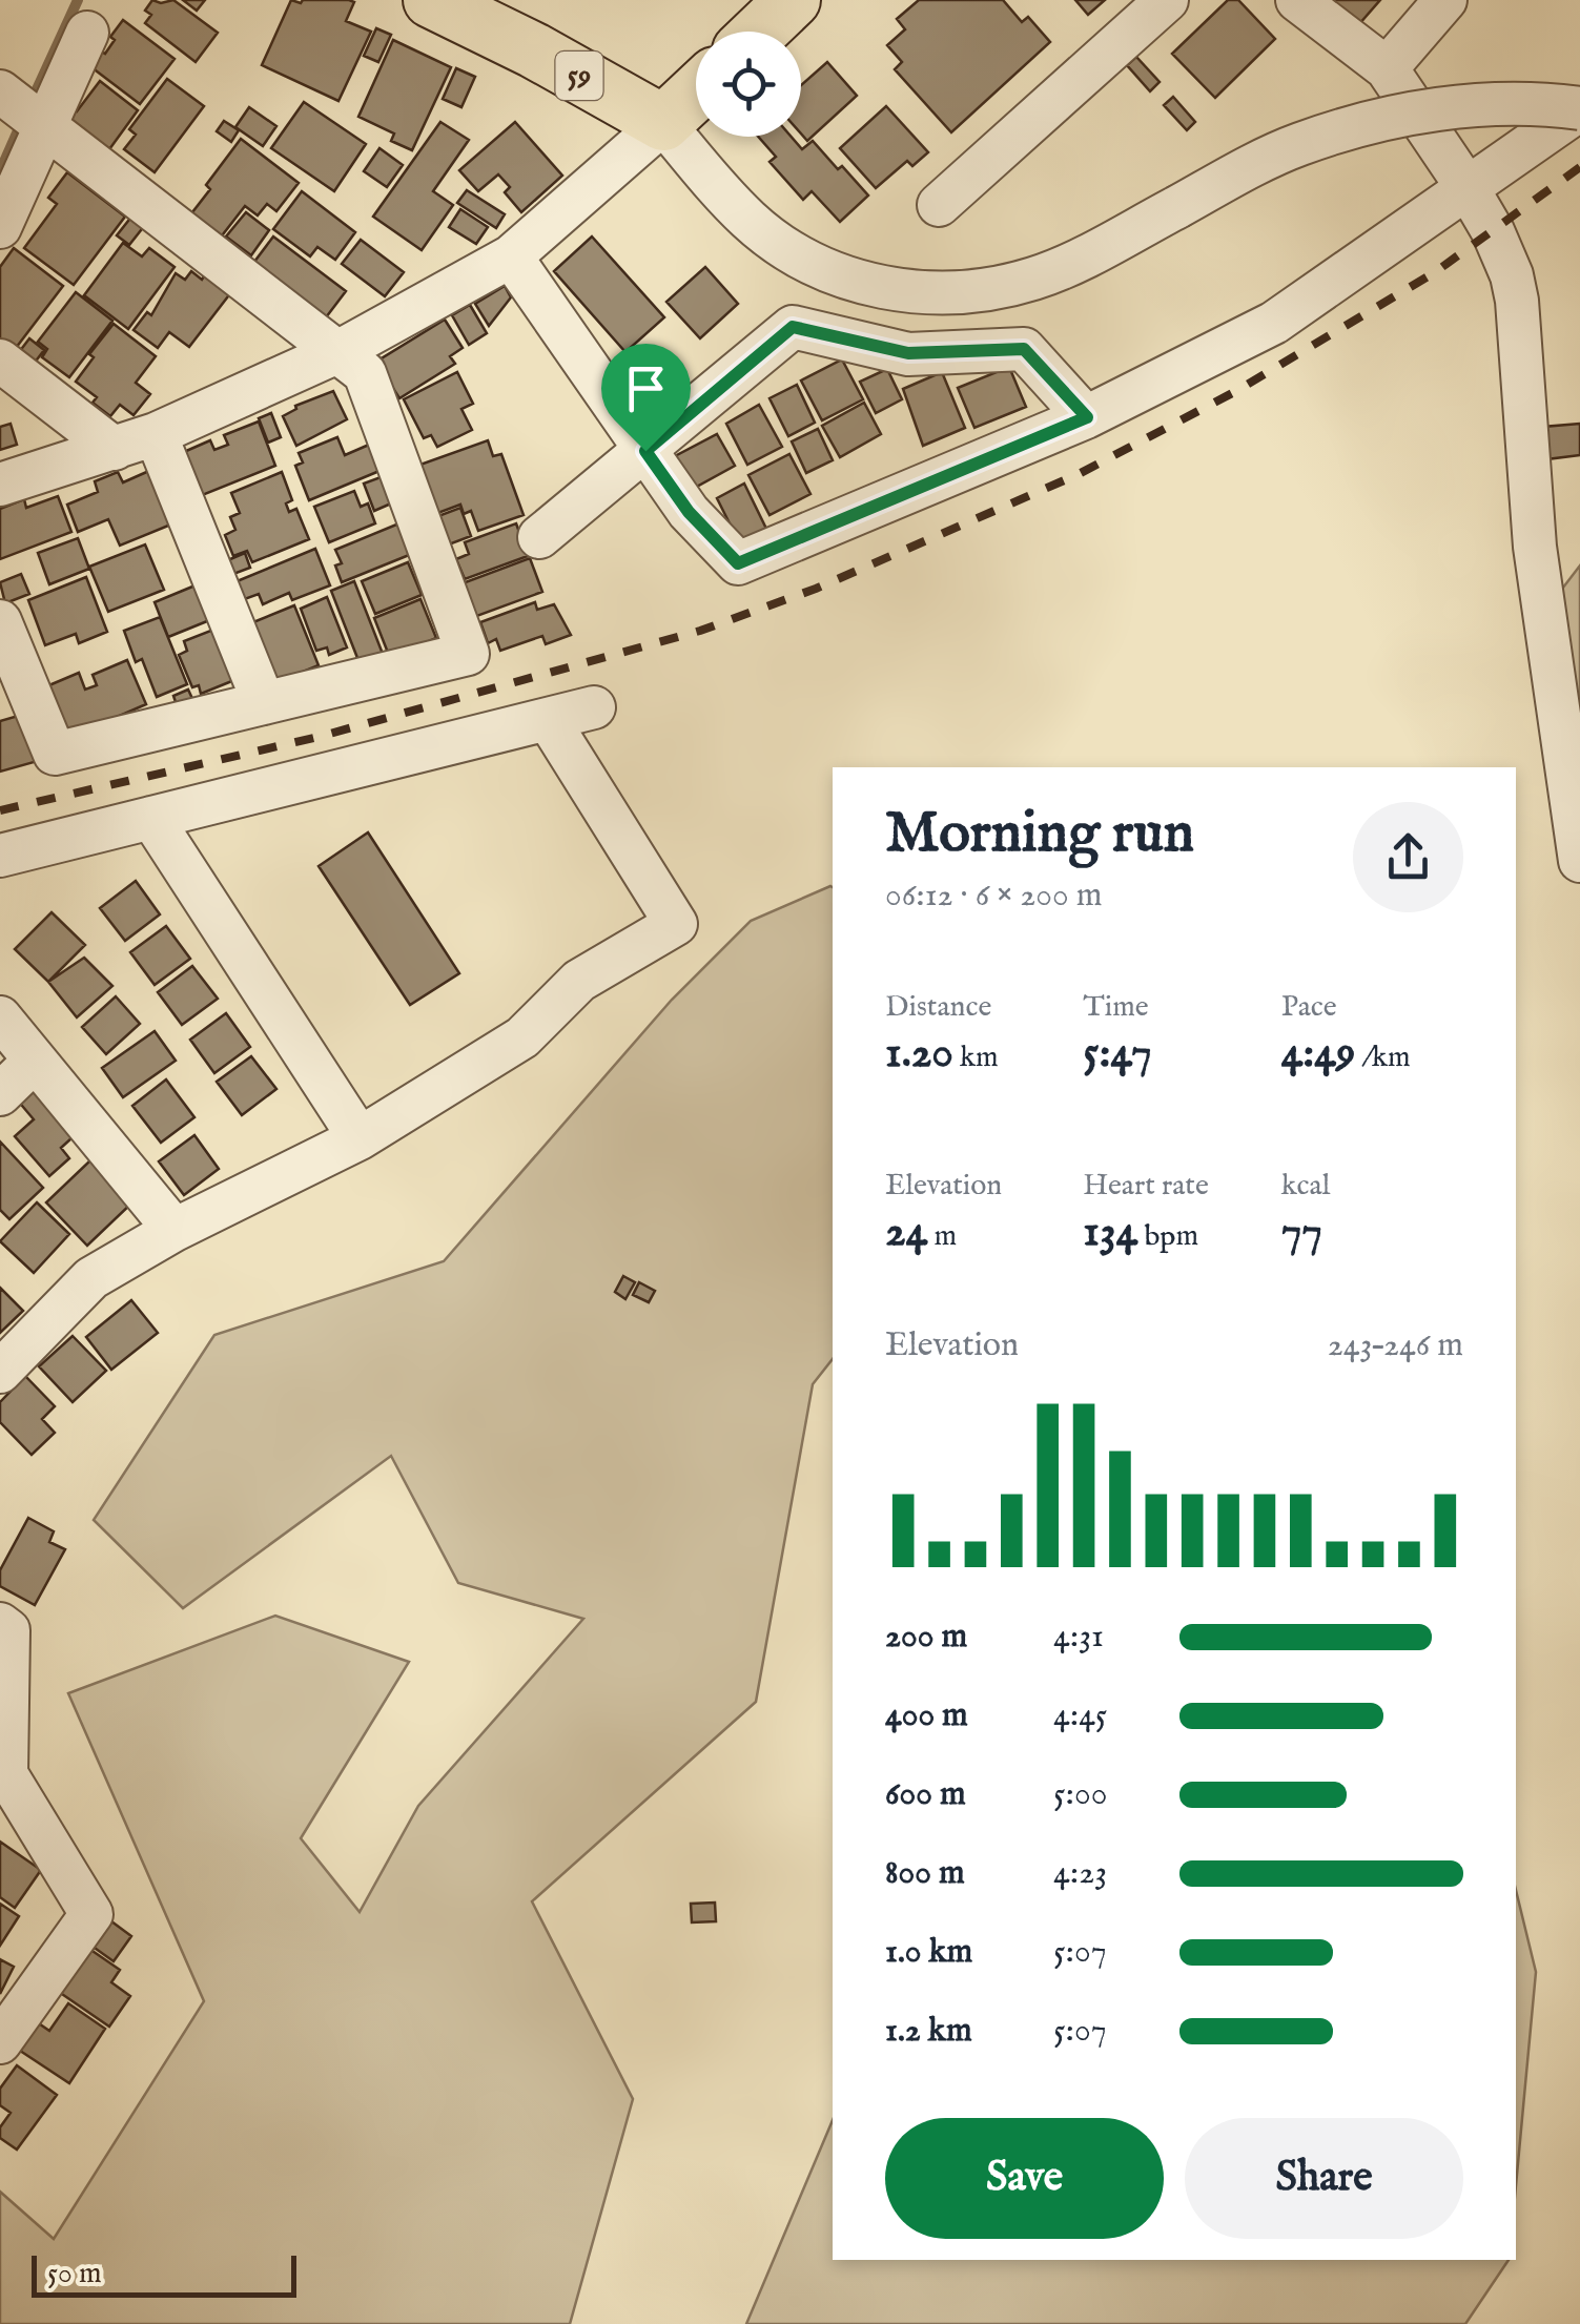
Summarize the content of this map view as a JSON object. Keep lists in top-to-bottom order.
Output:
{
  "streets": {
    "main road": ["59"]
  },
  "scale_bar": "50 m",
  "page": {
    "heading": ["Morning run", "06:12 · 6 × 200 m"],
    "stats": [
      ["Distance", "1.20 km"],
      ["Time", "5:47"],
      ["Pace", "4:49 /km"],
      ["Elevation", "24 m"],
      ["Heart rate", "134 bpm"],
      ["kcal", "77"]
    ],
    "chart": ["Elevation", "243–246 m"],
    "list": [
      {
        "name": "200 m",
        "note": "4:31"
      },
      {
        "name": "400 m",
        "note": "4:45"
      },
      {
        "name": "600 m",
        "note": "5:00"
      },
      {
        "name": "800 m",
        "note": "4:23"
      },
      {
        "name": "1.0 km",
        "note": "5:07"
      },
      {
        "name": "1.2 km",
        "note": "5:07"
      }
    ],
    "buttons": ["Save", "Share"],
    "scale": "50 m"
  }
}
